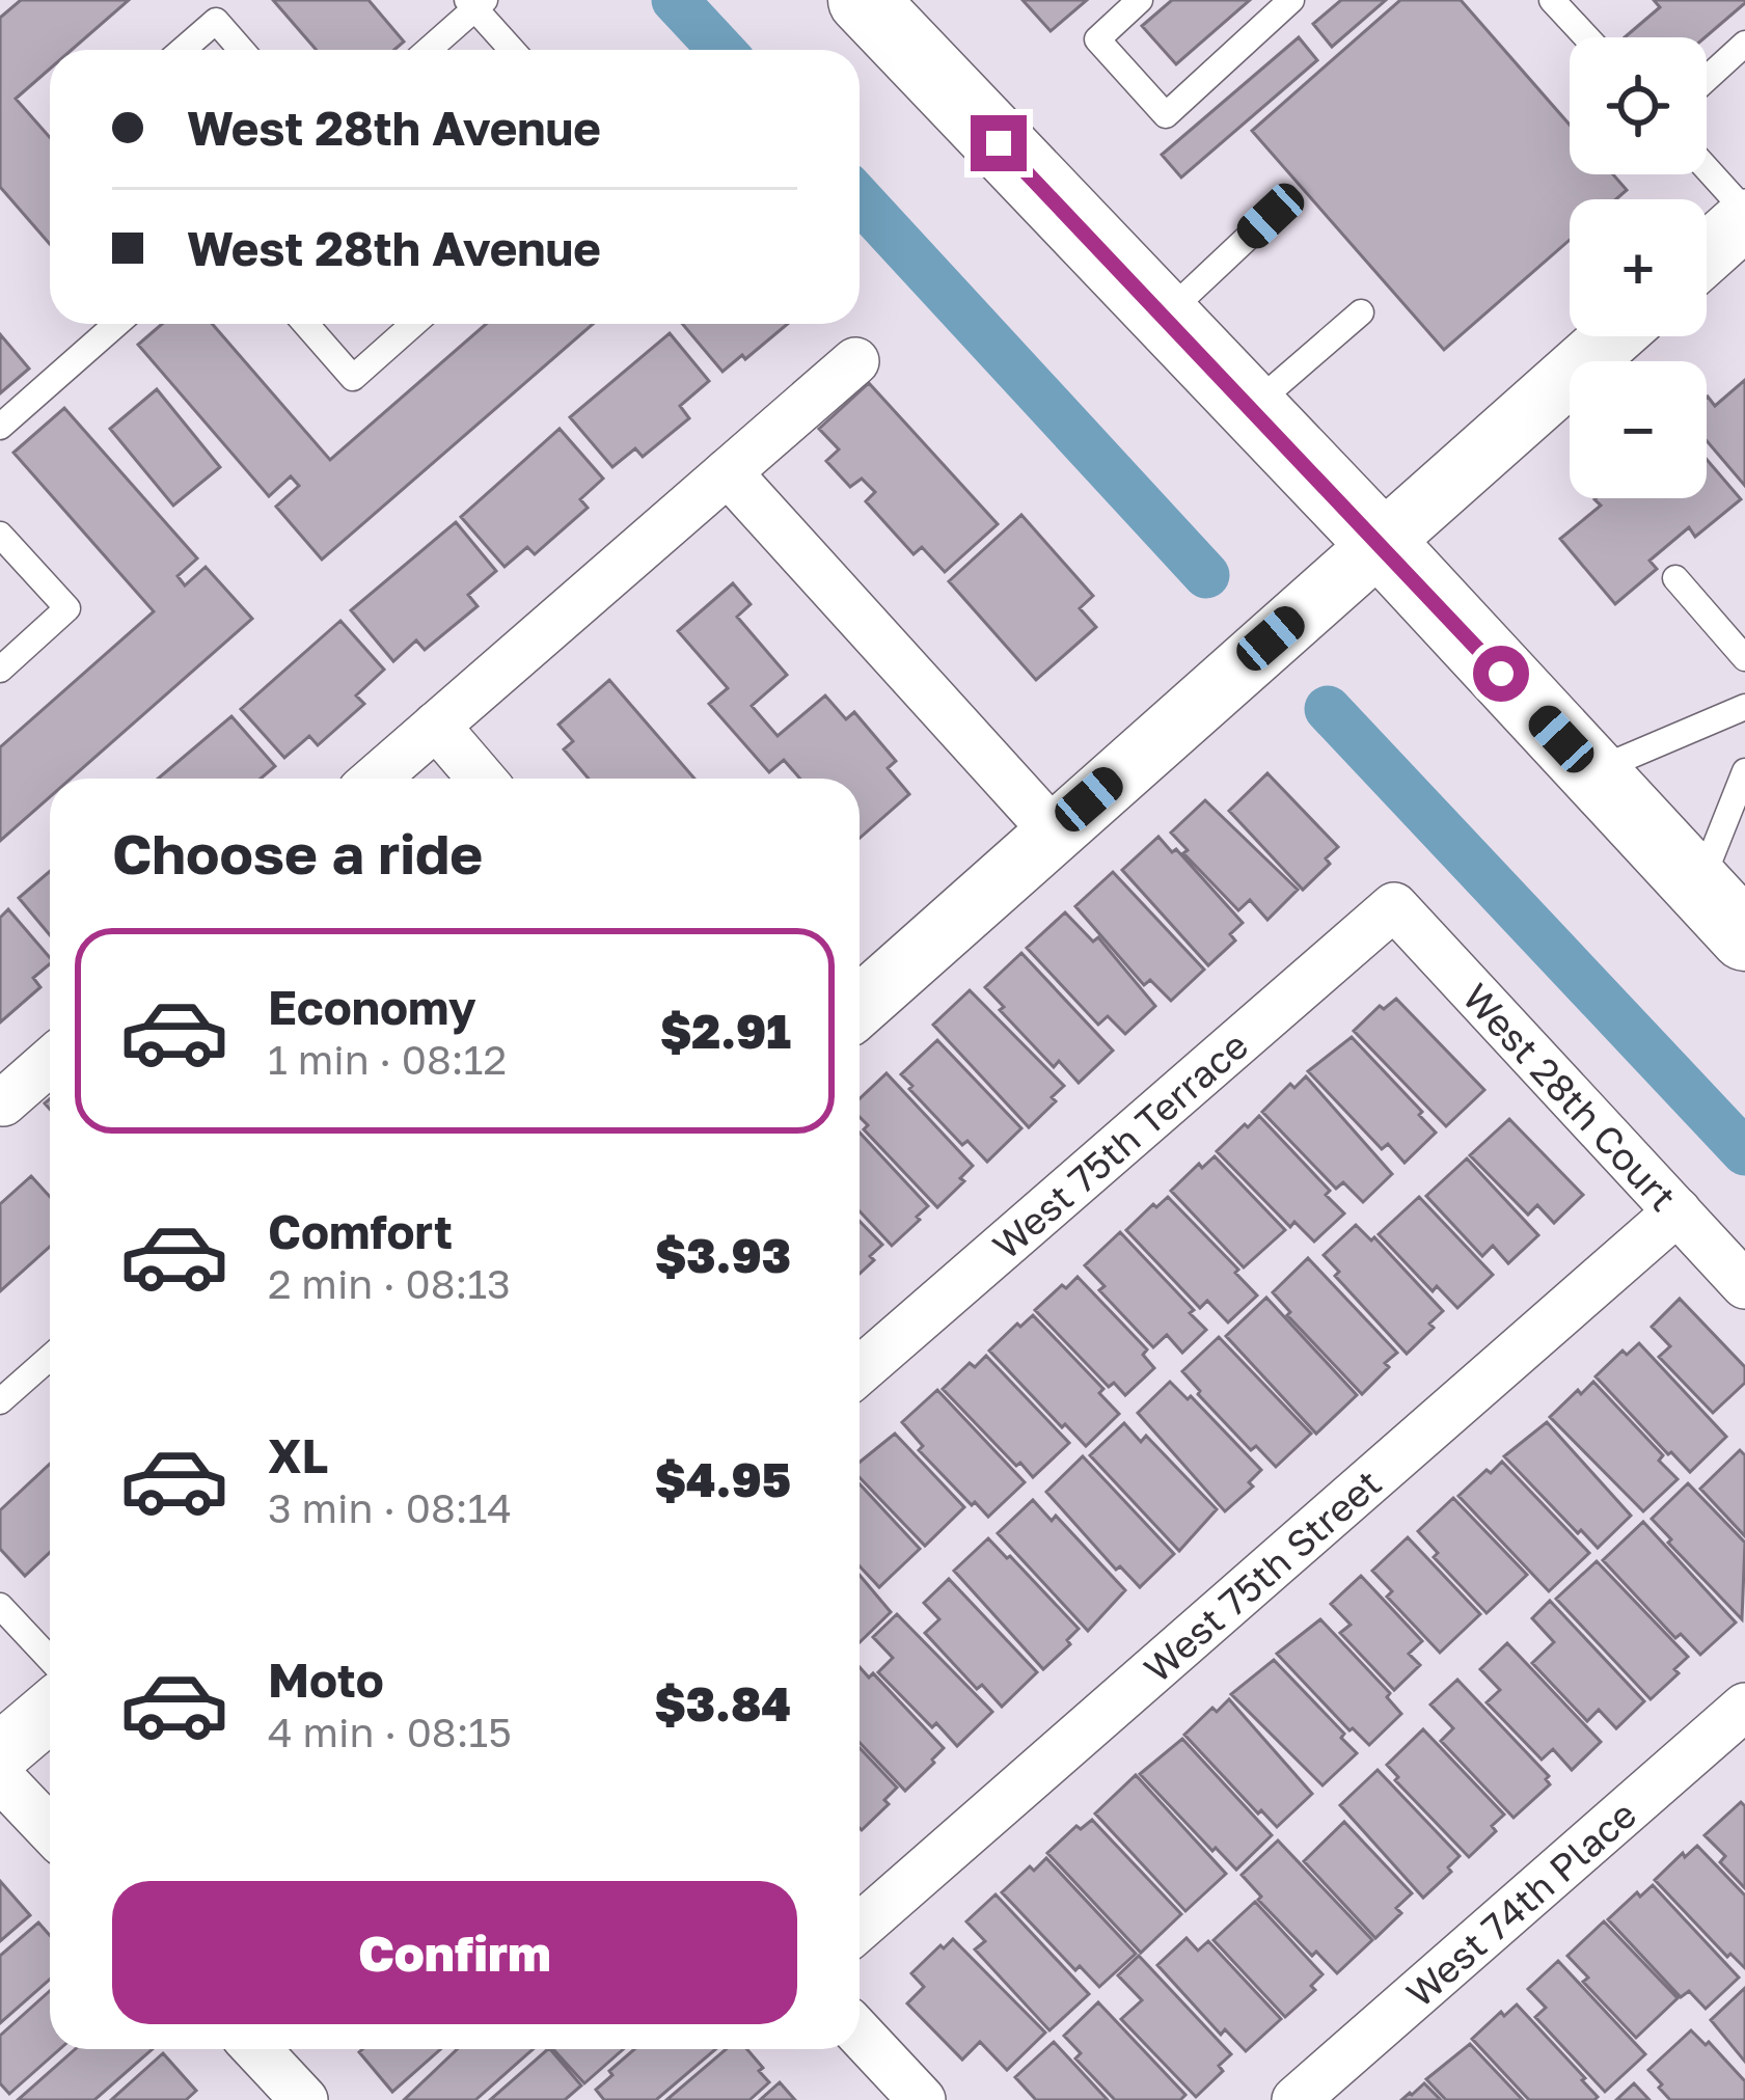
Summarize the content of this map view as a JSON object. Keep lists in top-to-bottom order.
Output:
{
  "streets": {
    "street": [
      "West 28th Court",
      "West 75th Terrace",
      "West 75th Street",
      "West 74th Place"
    ]
  },
  "crossings": [
    ["West 28th Court", "West 75th Terrace"],
    ["West 28th Court", "West 75th Street"]
  ],
  "page": {
    "map_buttons": ["+", "−"],
    "banner": ["West 28th Avenue", "West 28th Avenue"],
    "heading": "Choose a ride",
    "list": [
      {
        "name": "Economy",
        "note": "1 min · 08:12",
        "value": "$2.91"
      },
      {
        "name": "Comfort",
        "note": "2 min · 08:13",
        "value": "$3.93"
      },
      {
        "name": "XL",
        "note": "3 min · 08:14",
        "value": "$4.95"
      },
      {
        "name": "Moto",
        "note": "4 min · 08:15",
        "value": "$3.84"
      }
    ],
    "buttons": "Confirm"
  }
}
